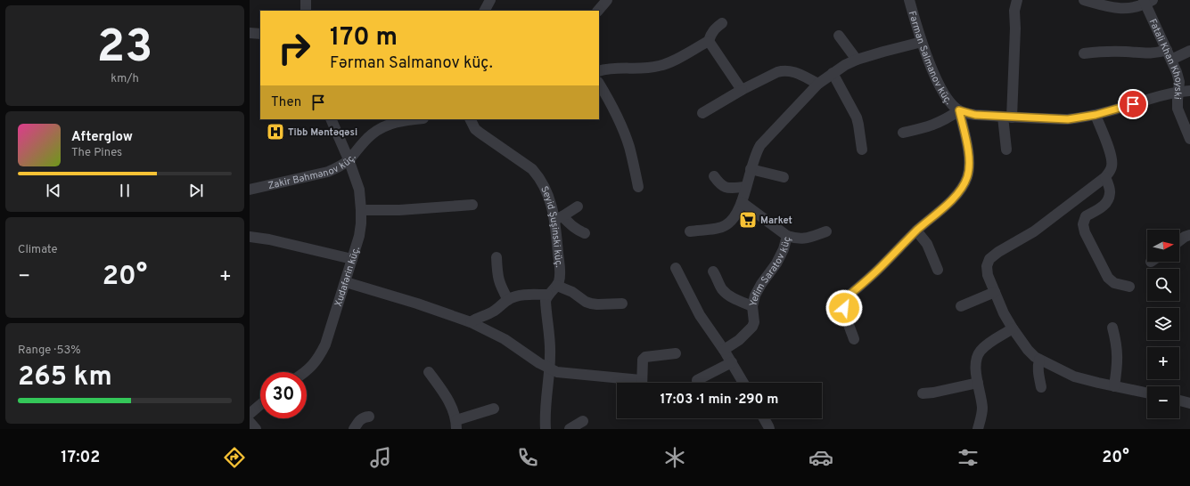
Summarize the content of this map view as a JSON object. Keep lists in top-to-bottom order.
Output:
{
  "streets": {
    "street": [
      "Fərman Salmanov küç.",
      "Fatali Khan Khoyski",
      "Zakir Bəhmənov küç.",
      "Seyid Şuşinski küç.",
      "Yefim Saratov küç",
      "Xudafərin küç."
    ]
  },
  "crossings": [
    ["Fərman Salmanov küç.", "Fatali Khan Khoyski"],
    ["Zakir Bəhmənov küç.", "Xudafərin küç."]
  ],
  "places": {
    "hospital": ["Tibb Məntəqəsi"],
    "supermarket": ["Market"]
  },
  "north": "right",
  "page": {
    "tile": [
      ["23", "km/h"],
      "Climate",
      ["Range · 53%", "265 km"]
    ],
    "turn": ["170 m", "Fərman Salmanov küç."],
    "then": "Then",
    "song": ["Afterglow", "The Pines"],
    "map_buttons": ["+", "−"],
    "heat": ["−", "20°", "+"],
    "limit": "30",
    "trip": "17:03 · 1 min · 290 m",
    "tabs": ["17:02", "20°"]
  }
}
